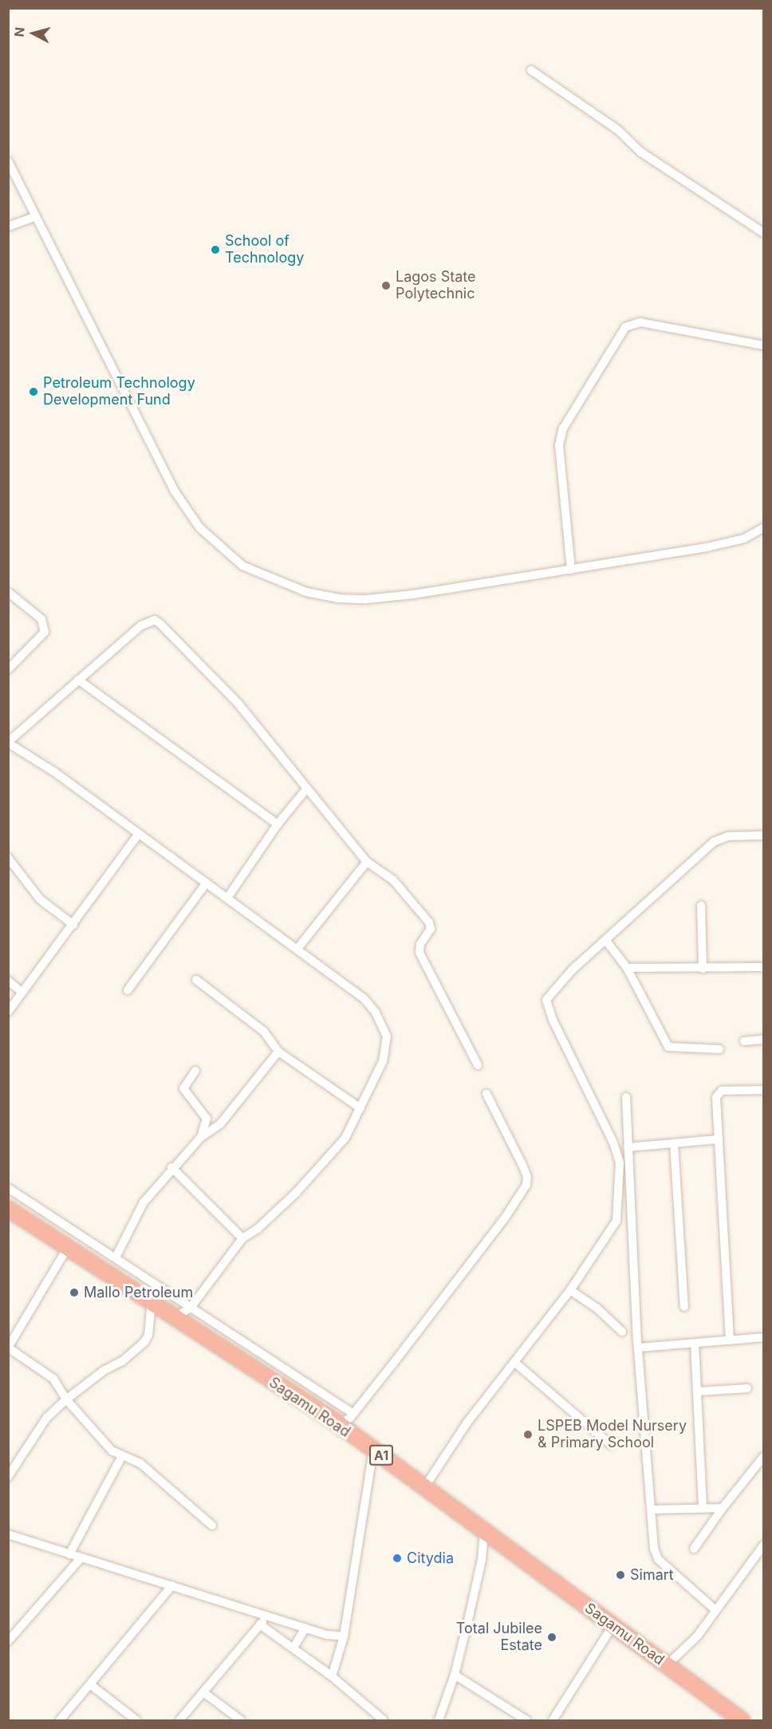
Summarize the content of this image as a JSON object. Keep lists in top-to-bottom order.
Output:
{
  "streets": {
    "highway": ["Sagamu Road", "A1"]
  },
  "places": [
    "School of Technology",
    "Lagos State Polytechnic",
    "Petroleum Technology Development Fund",
    "Mallo Petroleum",
    "LSPEB Model Nursery & Primary School",
    "Citydia",
    "Simart",
    "Total Jubilee Estate"
  ],
  "north": "left"
}
